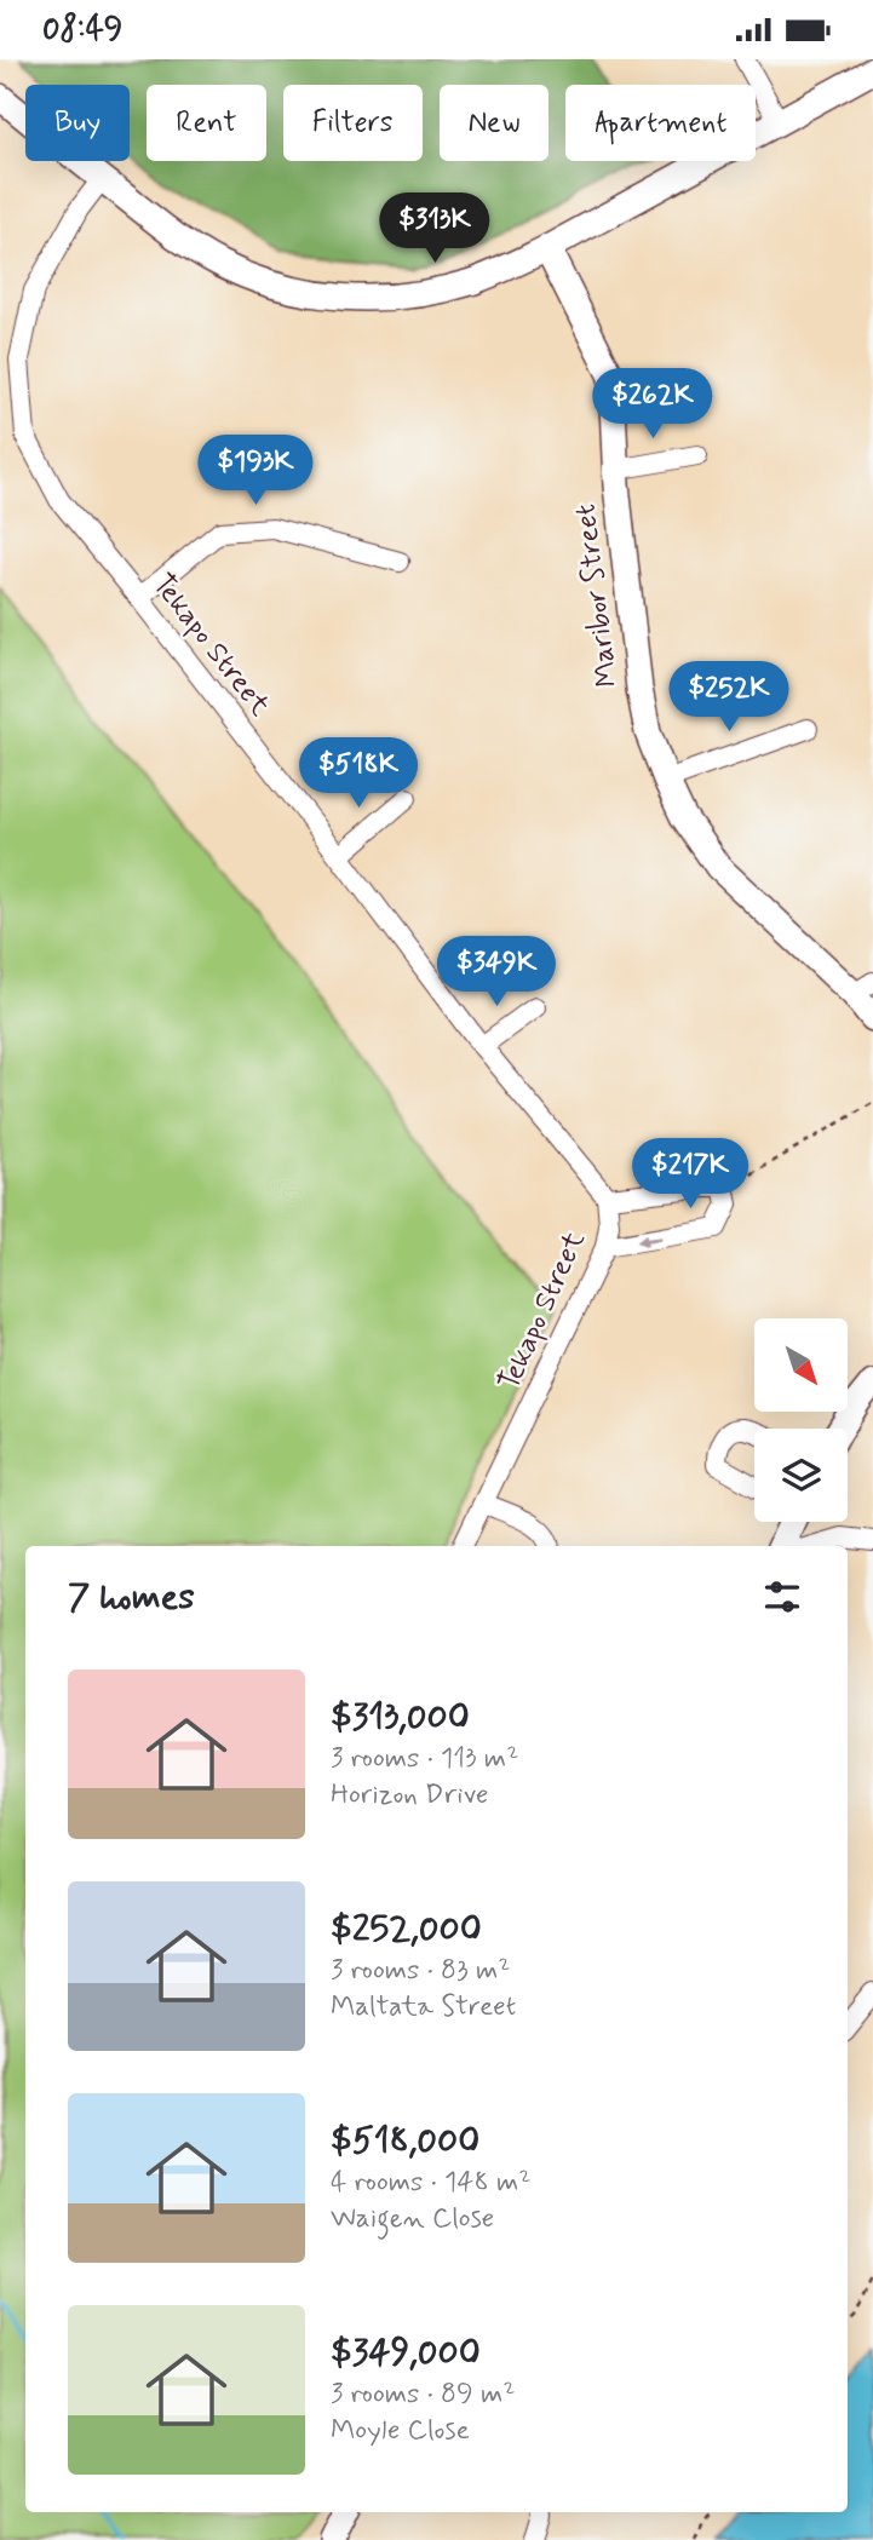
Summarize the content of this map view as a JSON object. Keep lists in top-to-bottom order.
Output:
{
  "streets": {
    "street": ["Maribor Street", "Tekapo Street"]
  },
  "north": "bottom right",
  "page": {
    "status": "08:49",
    "chip": [
      "Buy",
      "Rent",
      "Filters",
      "New",
      "Apartment"
    ],
    "price": [
      "$313K",
      "$262K",
      "$193K",
      "$252K",
      "$518K",
      "$349K",
      "$217K"
    ],
    "heading": "7 homes",
    "list": [
      {
        "name": "$313,000",
        "note": "3 rooms · 113 m² · Horizon Drive"
      },
      {
        "name": "$252,000",
        "note": "3 rooms · 83 m² · Maltata Street"
      },
      {
        "name": "$518,000",
        "note": "4 rooms · 148 m² · Waigen Close"
      },
      {
        "name": "$349,000",
        "note": "3 rooms · 89 m² · Moyle Close"
      }
    ]
  }
}
